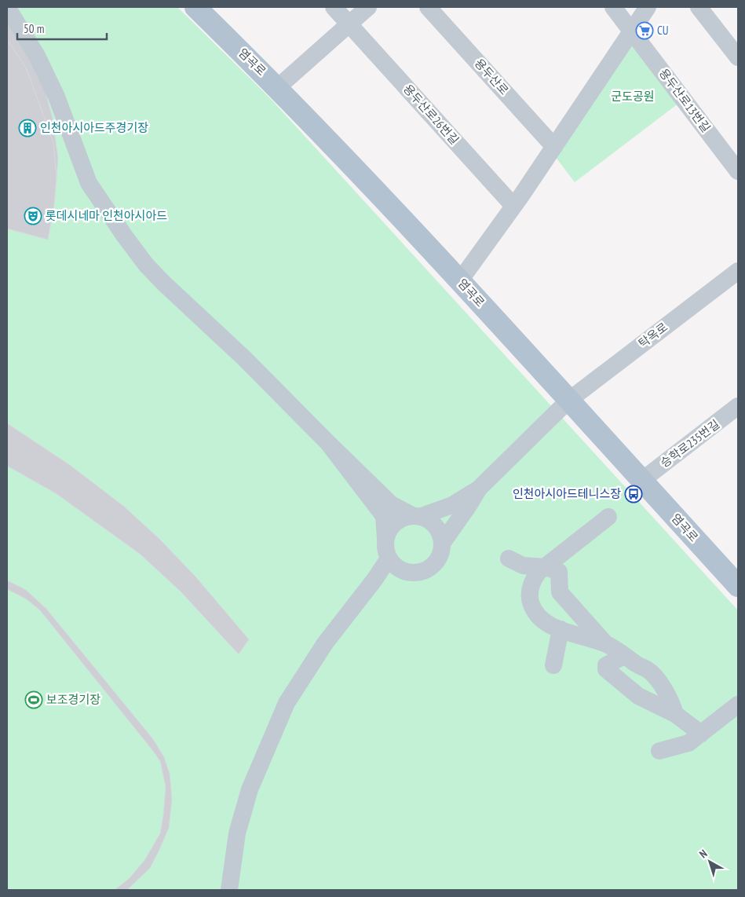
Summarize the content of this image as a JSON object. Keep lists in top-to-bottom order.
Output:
{
  "streets": {
    "main road": ["염곡로"],
    "street": [
      "용두산로",
      "용두산로13번길",
      "용두산로26번길",
      "탁옥로",
      "승학로235번길"
    ]
  },
  "crossings": [
    ["염곡로", "탁옥로"],
    ["염곡로", "승학로235번길"]
  ],
  "parks": ["군도공원"],
  "places": {
    "supermarket": ["CU"],
    "building": ["인천아시아드주경기장"],
    "theatre": ["롯데시네마 인천아시아드"],
    "bus stop": ["인천아시아드테니스장"],
    "sports": ["보조경기장"]
  },
  "scale_bar": "50 m",
  "north": "top left"
}
